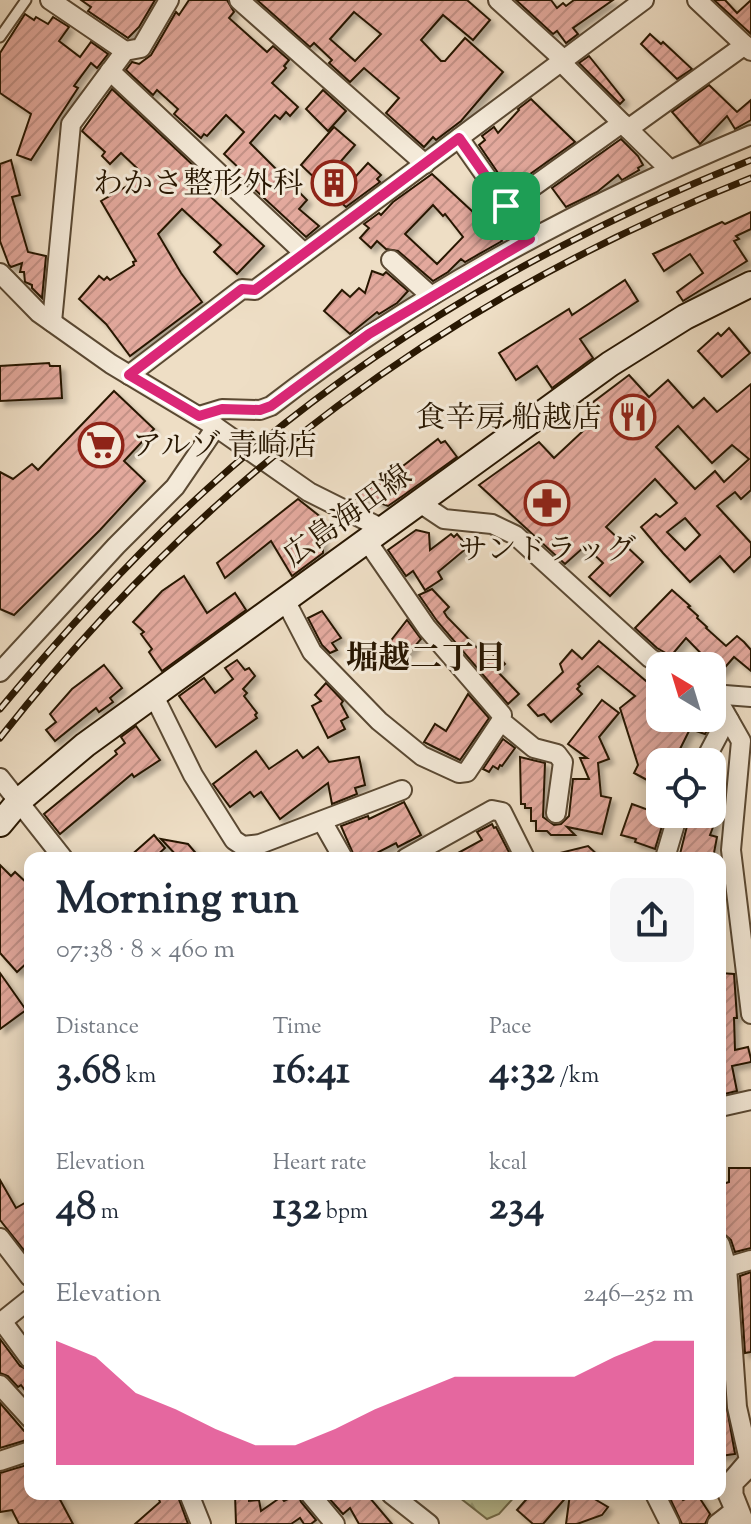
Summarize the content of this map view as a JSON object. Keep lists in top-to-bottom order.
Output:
{
  "streets": {
    "main road": ["広島海田線"]
  },
  "districts": ["堀越二丁目"],
  "places": {
    "building": ["わかさ整形外科"],
    "restaurant": ["食辛房 船越店"],
    "supermarket": ["アルゾ 青崎店"],
    "pharmacy": ["サンドラッグ"]
  },
  "north": "top left",
  "page": {
    "heading": ["Morning run", "07:38 · 8 × 460 m"],
    "stats": [
      ["Distance", "3.68 km"],
      ["Time", "16:41"],
      ["Pace", "4:32 /km"],
      ["Elevation", "48 m"],
      ["Heart rate", "132 bpm"],
      ["kcal", "234"]
    ],
    "chart": ["Elevation", "246–252 m"]
  }
}
